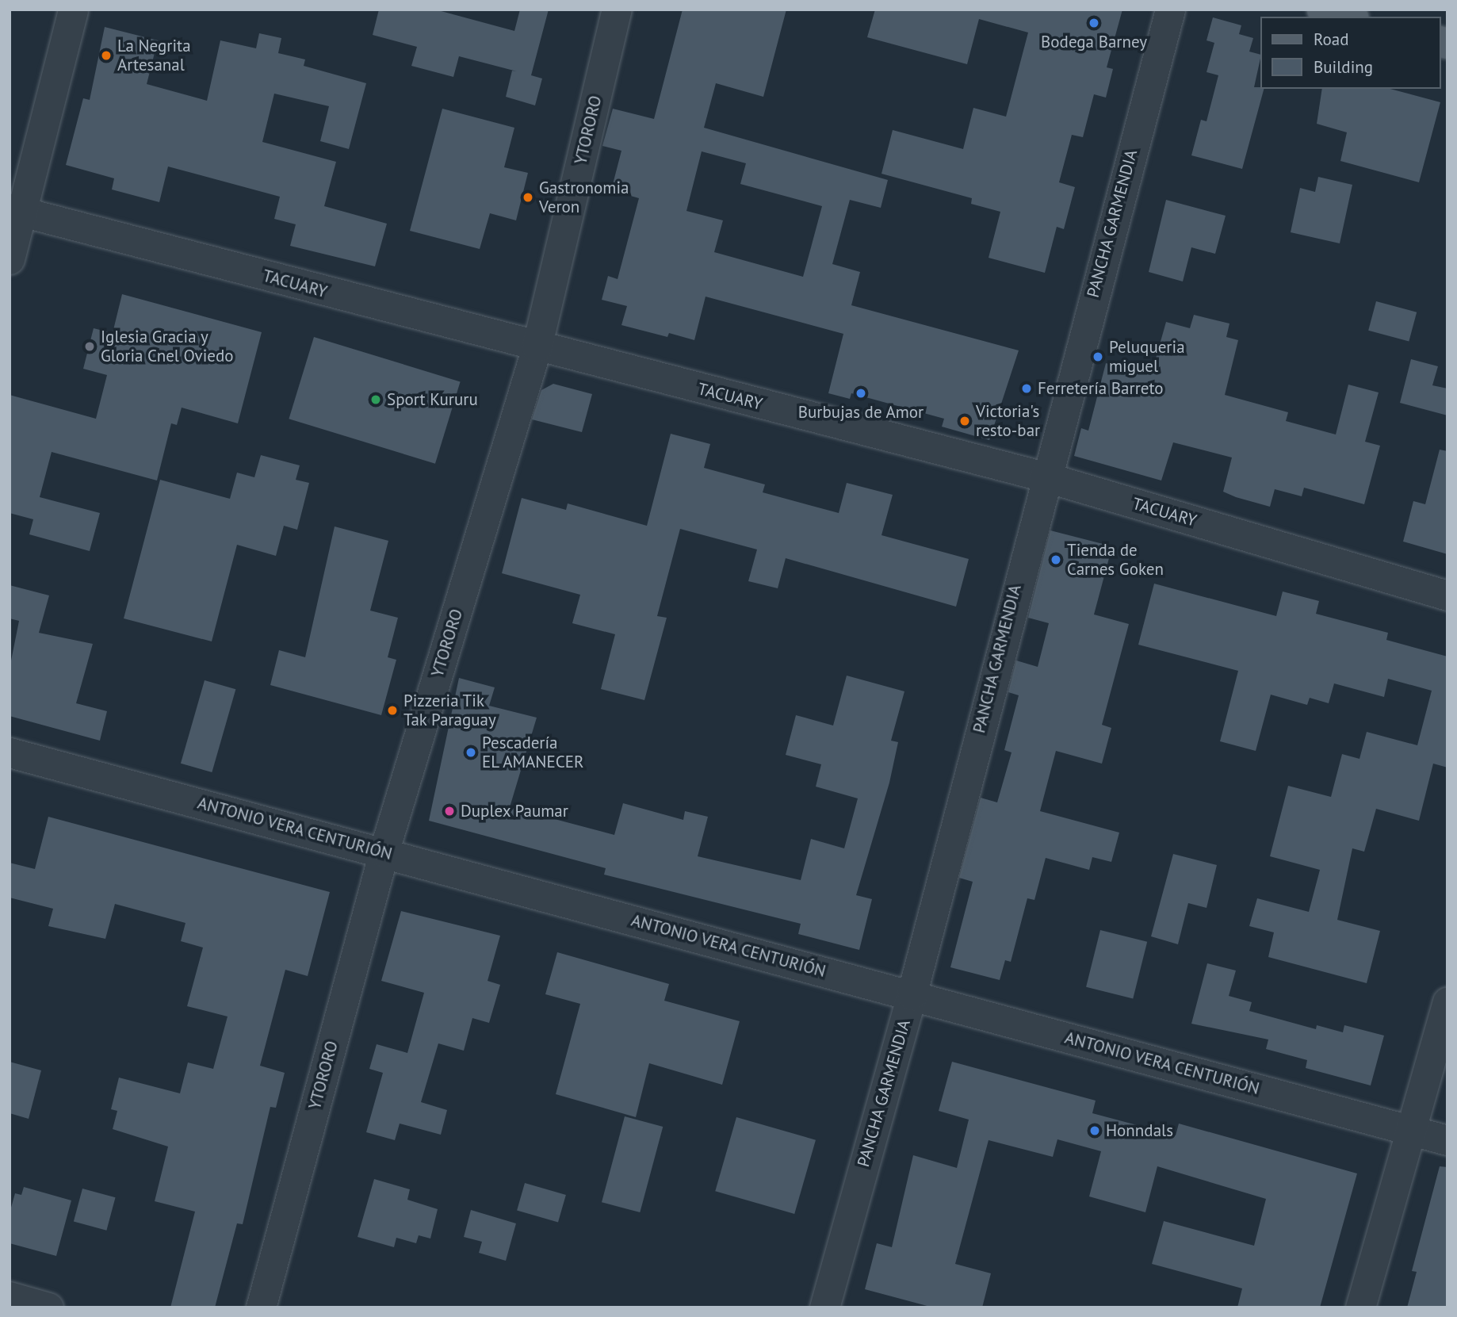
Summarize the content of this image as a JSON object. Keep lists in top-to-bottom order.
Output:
{
  "streets": {
    "street": [
      "YTORORO",
      "PANCHA GARMENDIA",
      "TACUARY",
      "ANTONIO VERA CENTURIÓN"
    ]
  },
  "crossings": [
    ["YTORORO", "TACUARY"],
    ["YTORORO", "ANTONIO VERA CENTURIÓN"],
    ["PANCHA GARMENDIA", "TACUARY"],
    ["PANCHA GARMENDIA", "ANTONIO VERA CENTURIÓN"]
  ],
  "places": [
    "Bodega Barney",
    "La Negrita Artesanal",
    "Gastronomia Veron",
    "Iglesia Gracia y Gloria Cnel Oviedo",
    "Peluqueria miguel",
    "Ferretería Barreto",
    "Burbujas de Amor",
    "Sport Kururu",
    "Victoria's resto-bar",
    "Tienda de Carnes Goken",
    "Pizzeria Tik Tak Paraguay",
    "Pescadería EL AMANECER",
    "Duplex Paumar",
    "Honndals"
  ],
  "legend": ["Road", "Building"]
}
